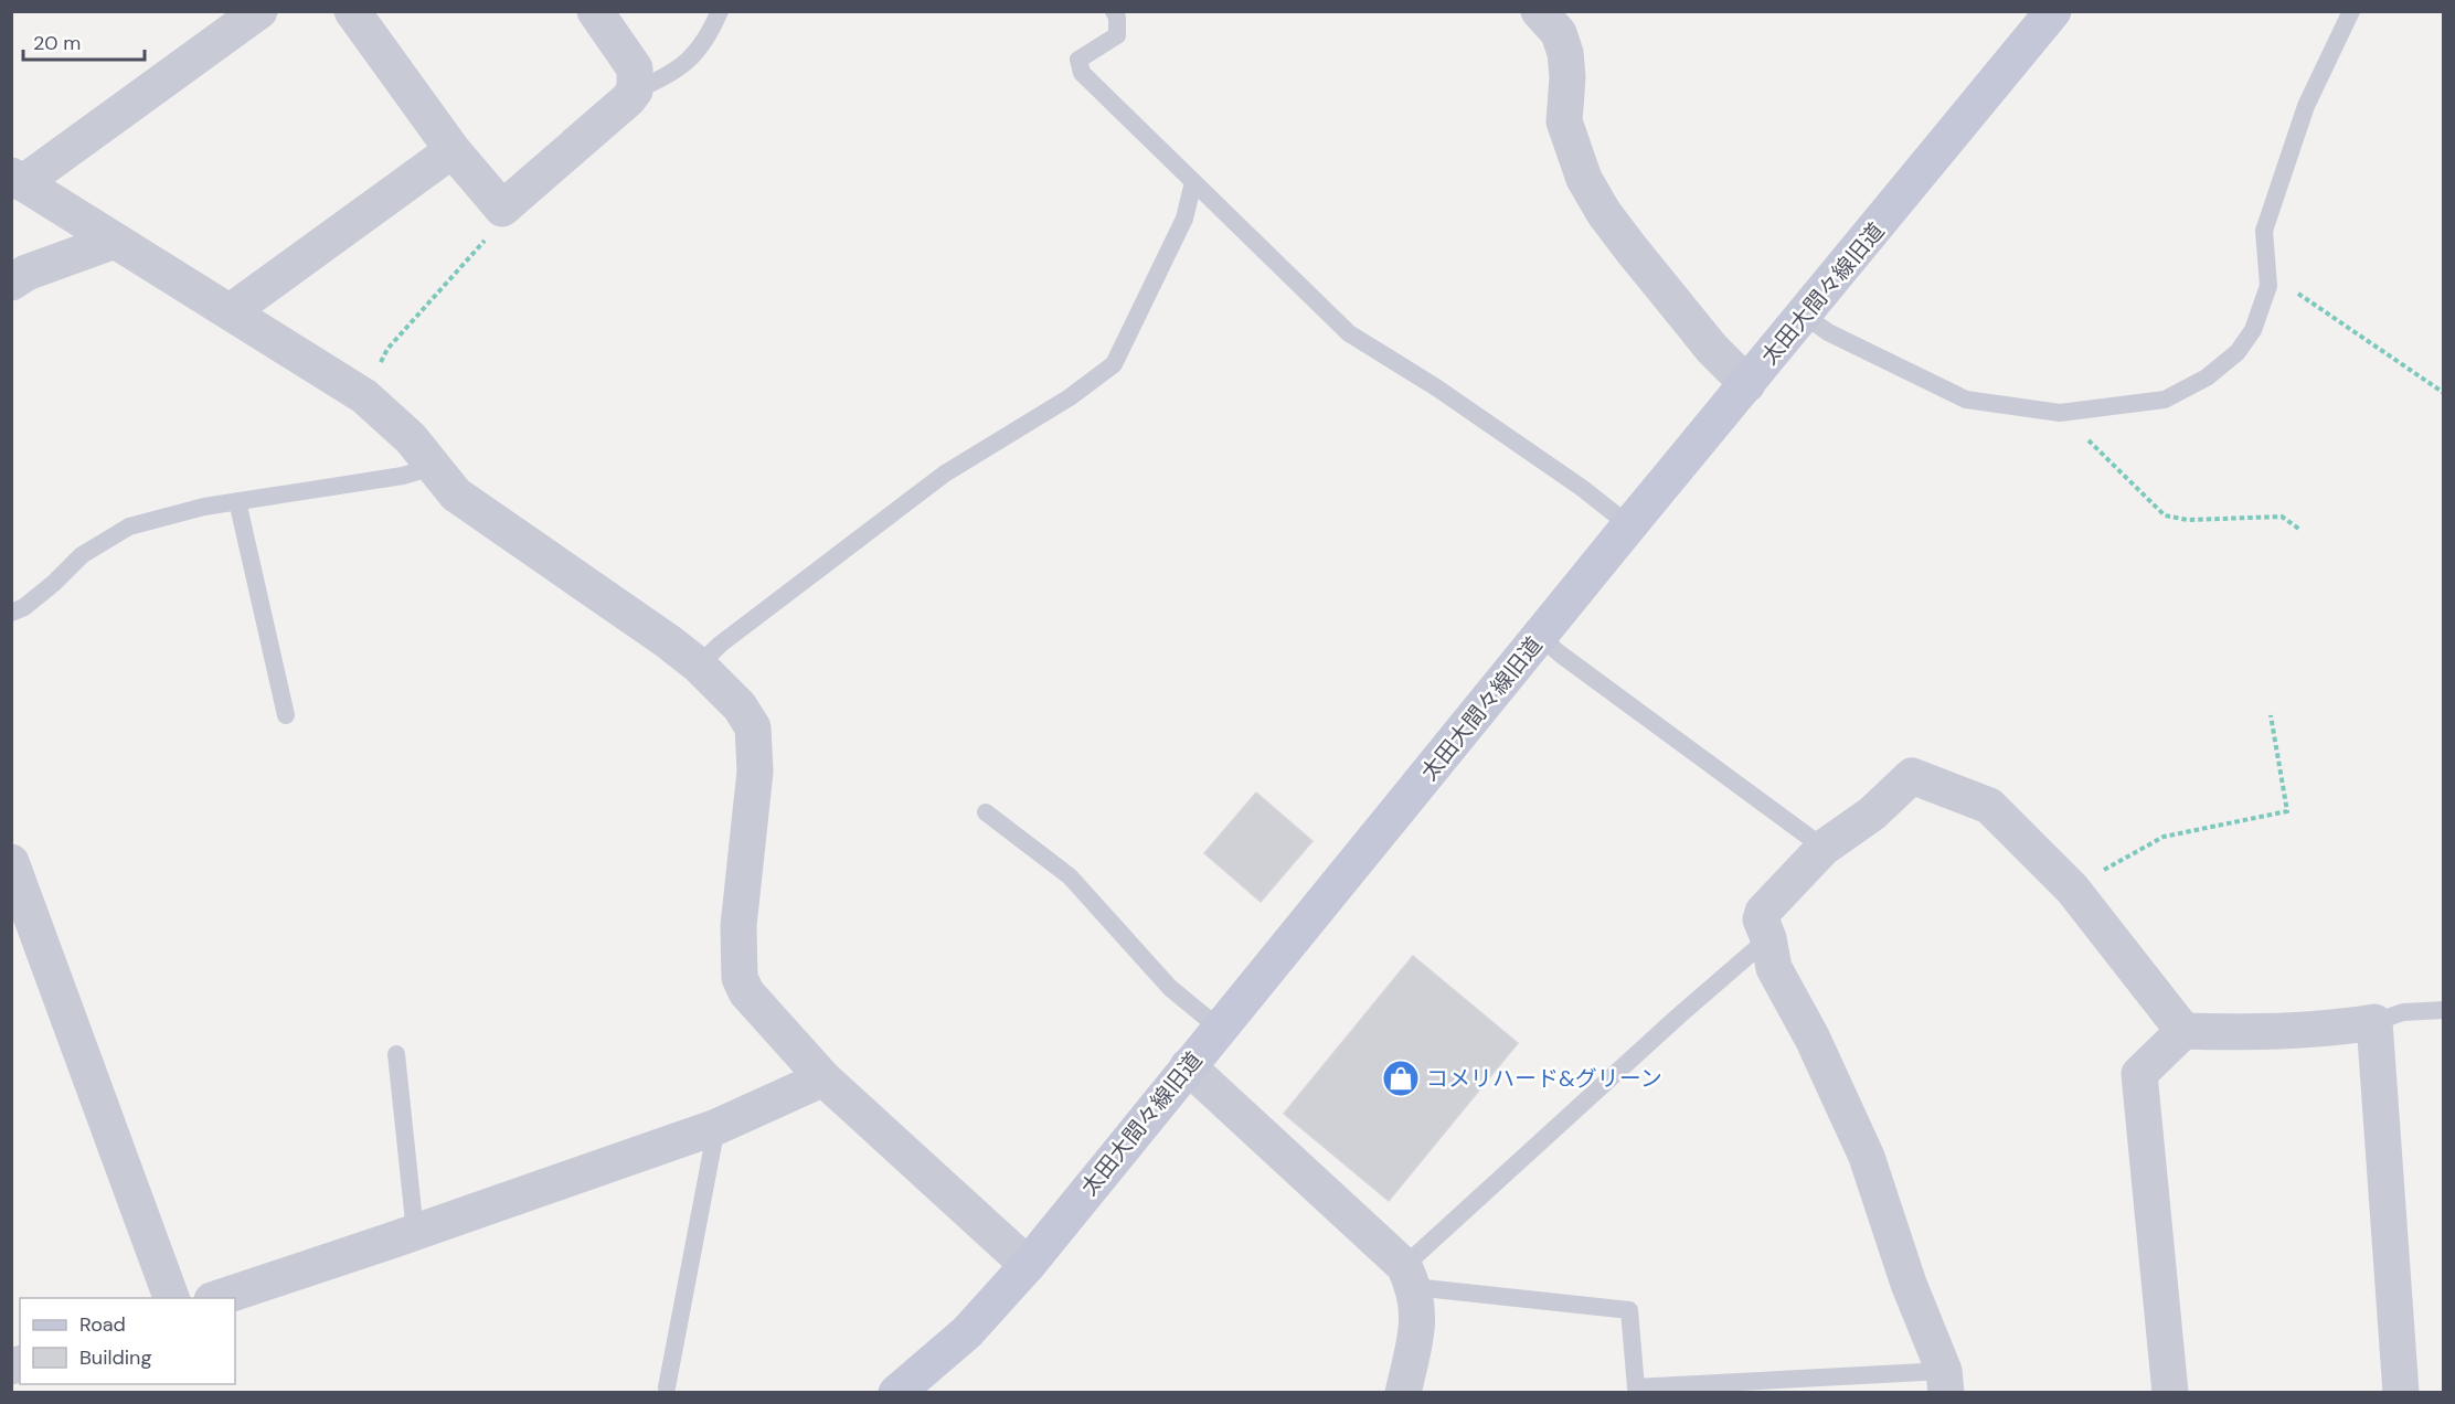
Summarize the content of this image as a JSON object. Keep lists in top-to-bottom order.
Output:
{
  "streets": {
    "street": ["太田大間々線旧道"]
  },
  "places": {
    "shop": ["コメリハード&グリーン"]
  },
  "legend": ["Road", "Building"],
  "scale_bar": "20 m"
}
